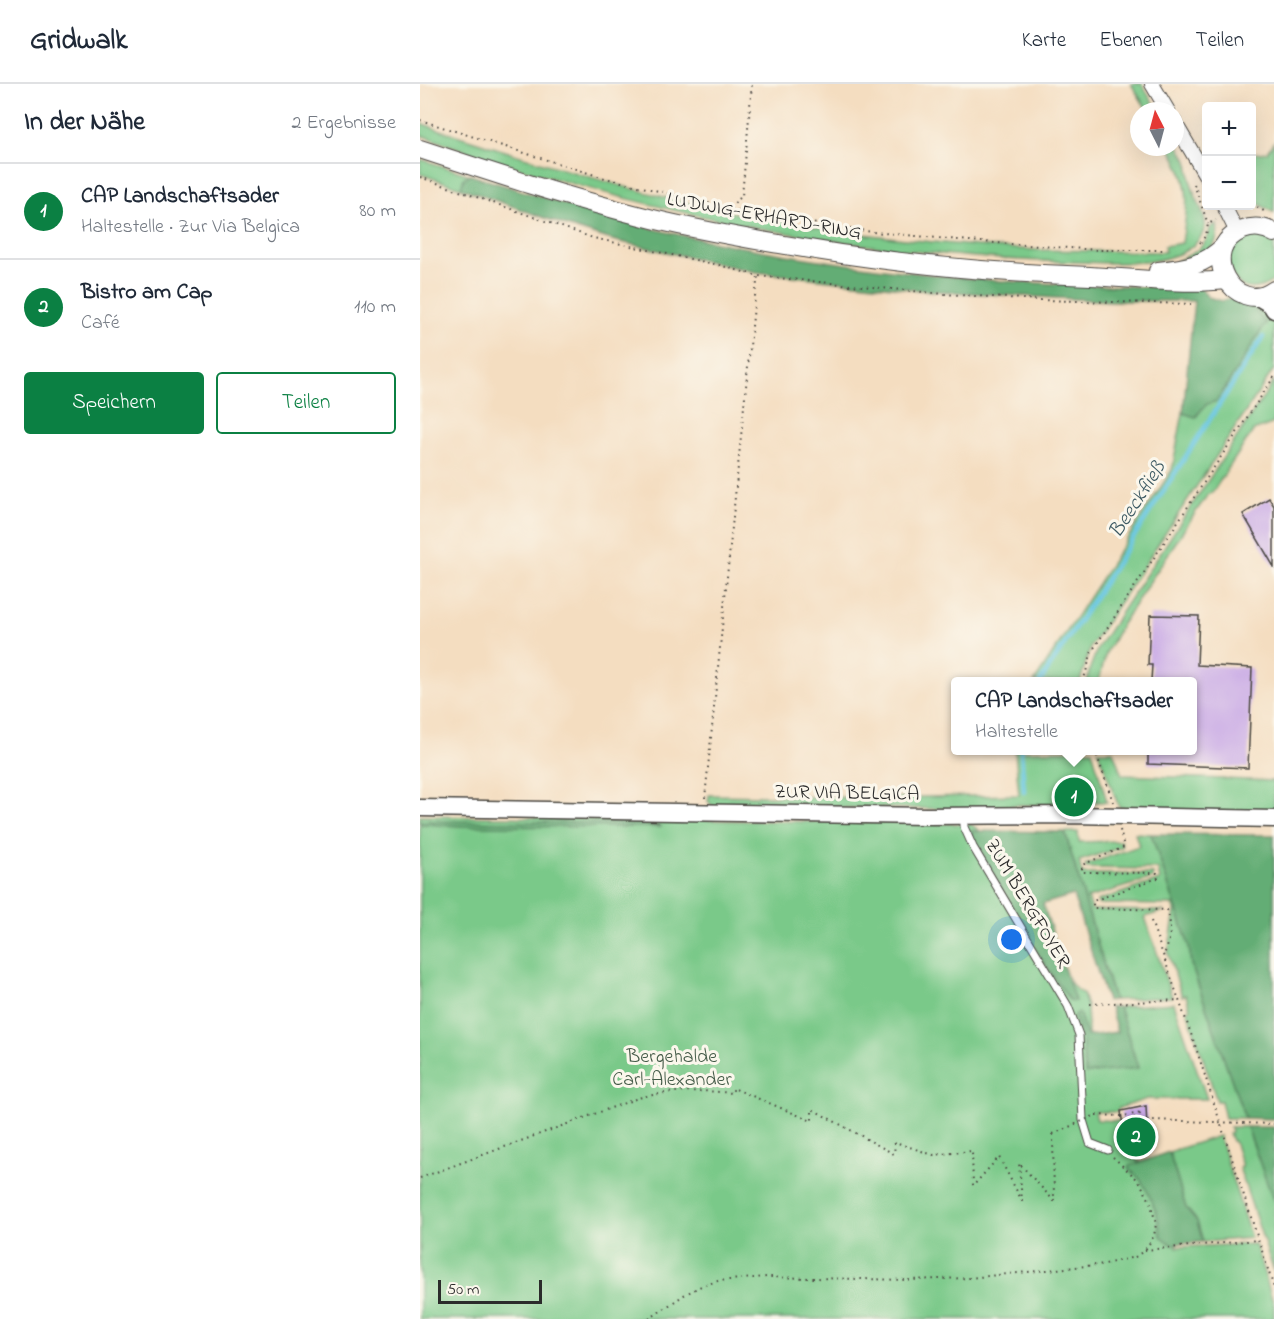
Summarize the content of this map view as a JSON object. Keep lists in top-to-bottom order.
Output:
{
  "streets": {
    "main road": ["LUDWIG-ERHARD-RING"],
    "street": ["ZUR VIA BELGICA"],
    "lane": ["ZUM BERGFOYER"]
  },
  "crossings": [
    ["ZUR VIA BELGICA", "ZUM BERGFOYER"]
  ],
  "water": ["Beeckfließ"],
  "parks": ["Bergehalde Carl-Alexander"],
  "scale_bar": "50 m",
  "north": "top",
  "page": {
    "header": "Gridwalk",
    "nav": ["Karte", "Ebenen", "Teilen"],
    "heading": ["In der Nähe", "2 Ergebnisse"],
    "map_buttons": ["+", "−"],
    "list": [
      {
        "mark": "1",
        "name": "CAP Landschaftsader",
        "note": "Haltestelle · Zur Via Belgica",
        "value": "80 m"
      },
      {
        "mark": "2",
        "name": "Bistro am Cap",
        "note": "Café",
        "value": "110 m"
      }
    ],
    "buttons": ["Speichern", "Teilen"],
    "popup": ["CAP Landschaftsader", "Haltestelle"],
    "pins": ["1", "2"],
    "scale": "50 m"
  }
}
